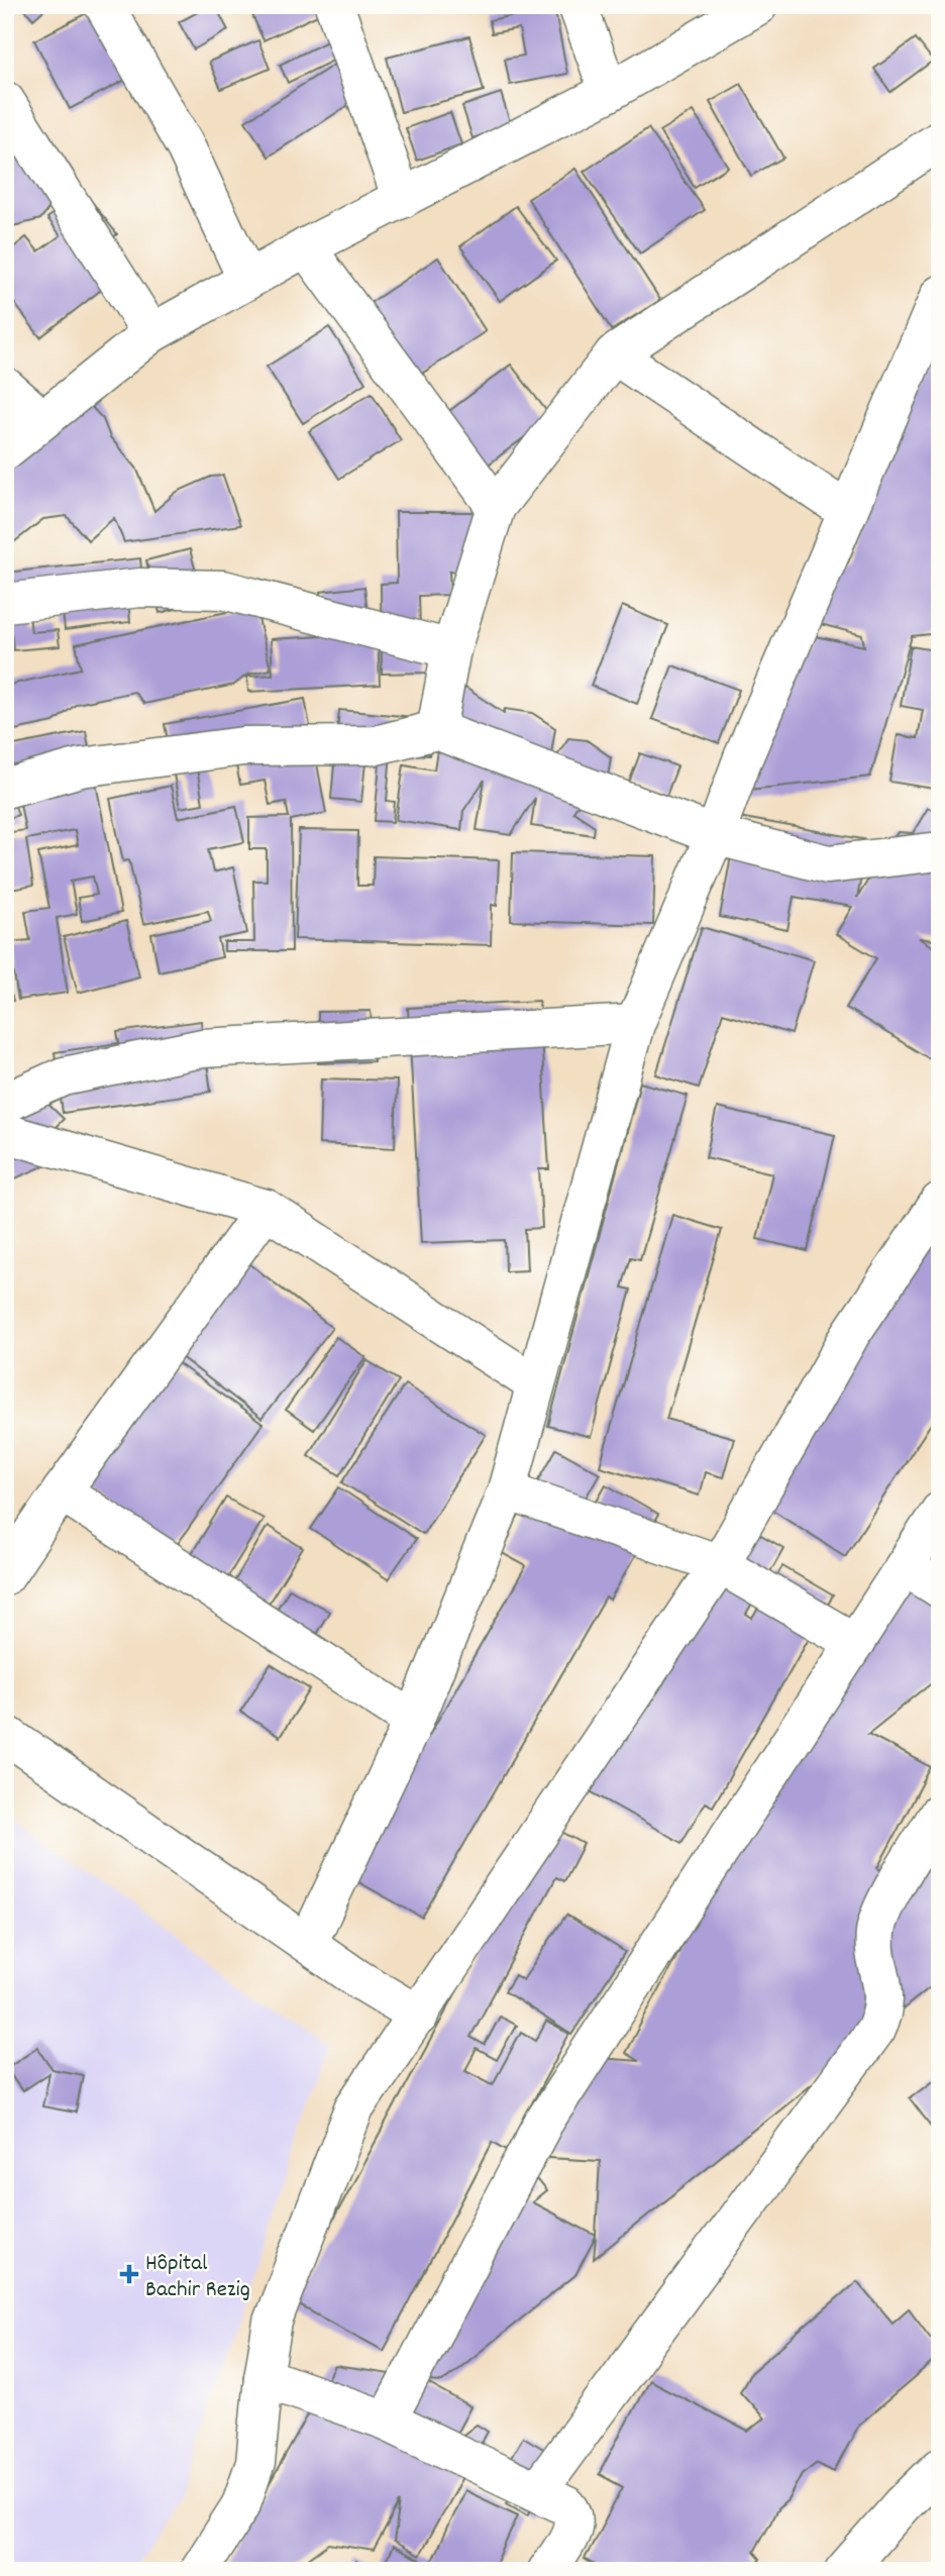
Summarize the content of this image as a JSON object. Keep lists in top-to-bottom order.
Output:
{
  "places": {
    "health": ["Hôpital Bachir Rezig"]
  }
}
